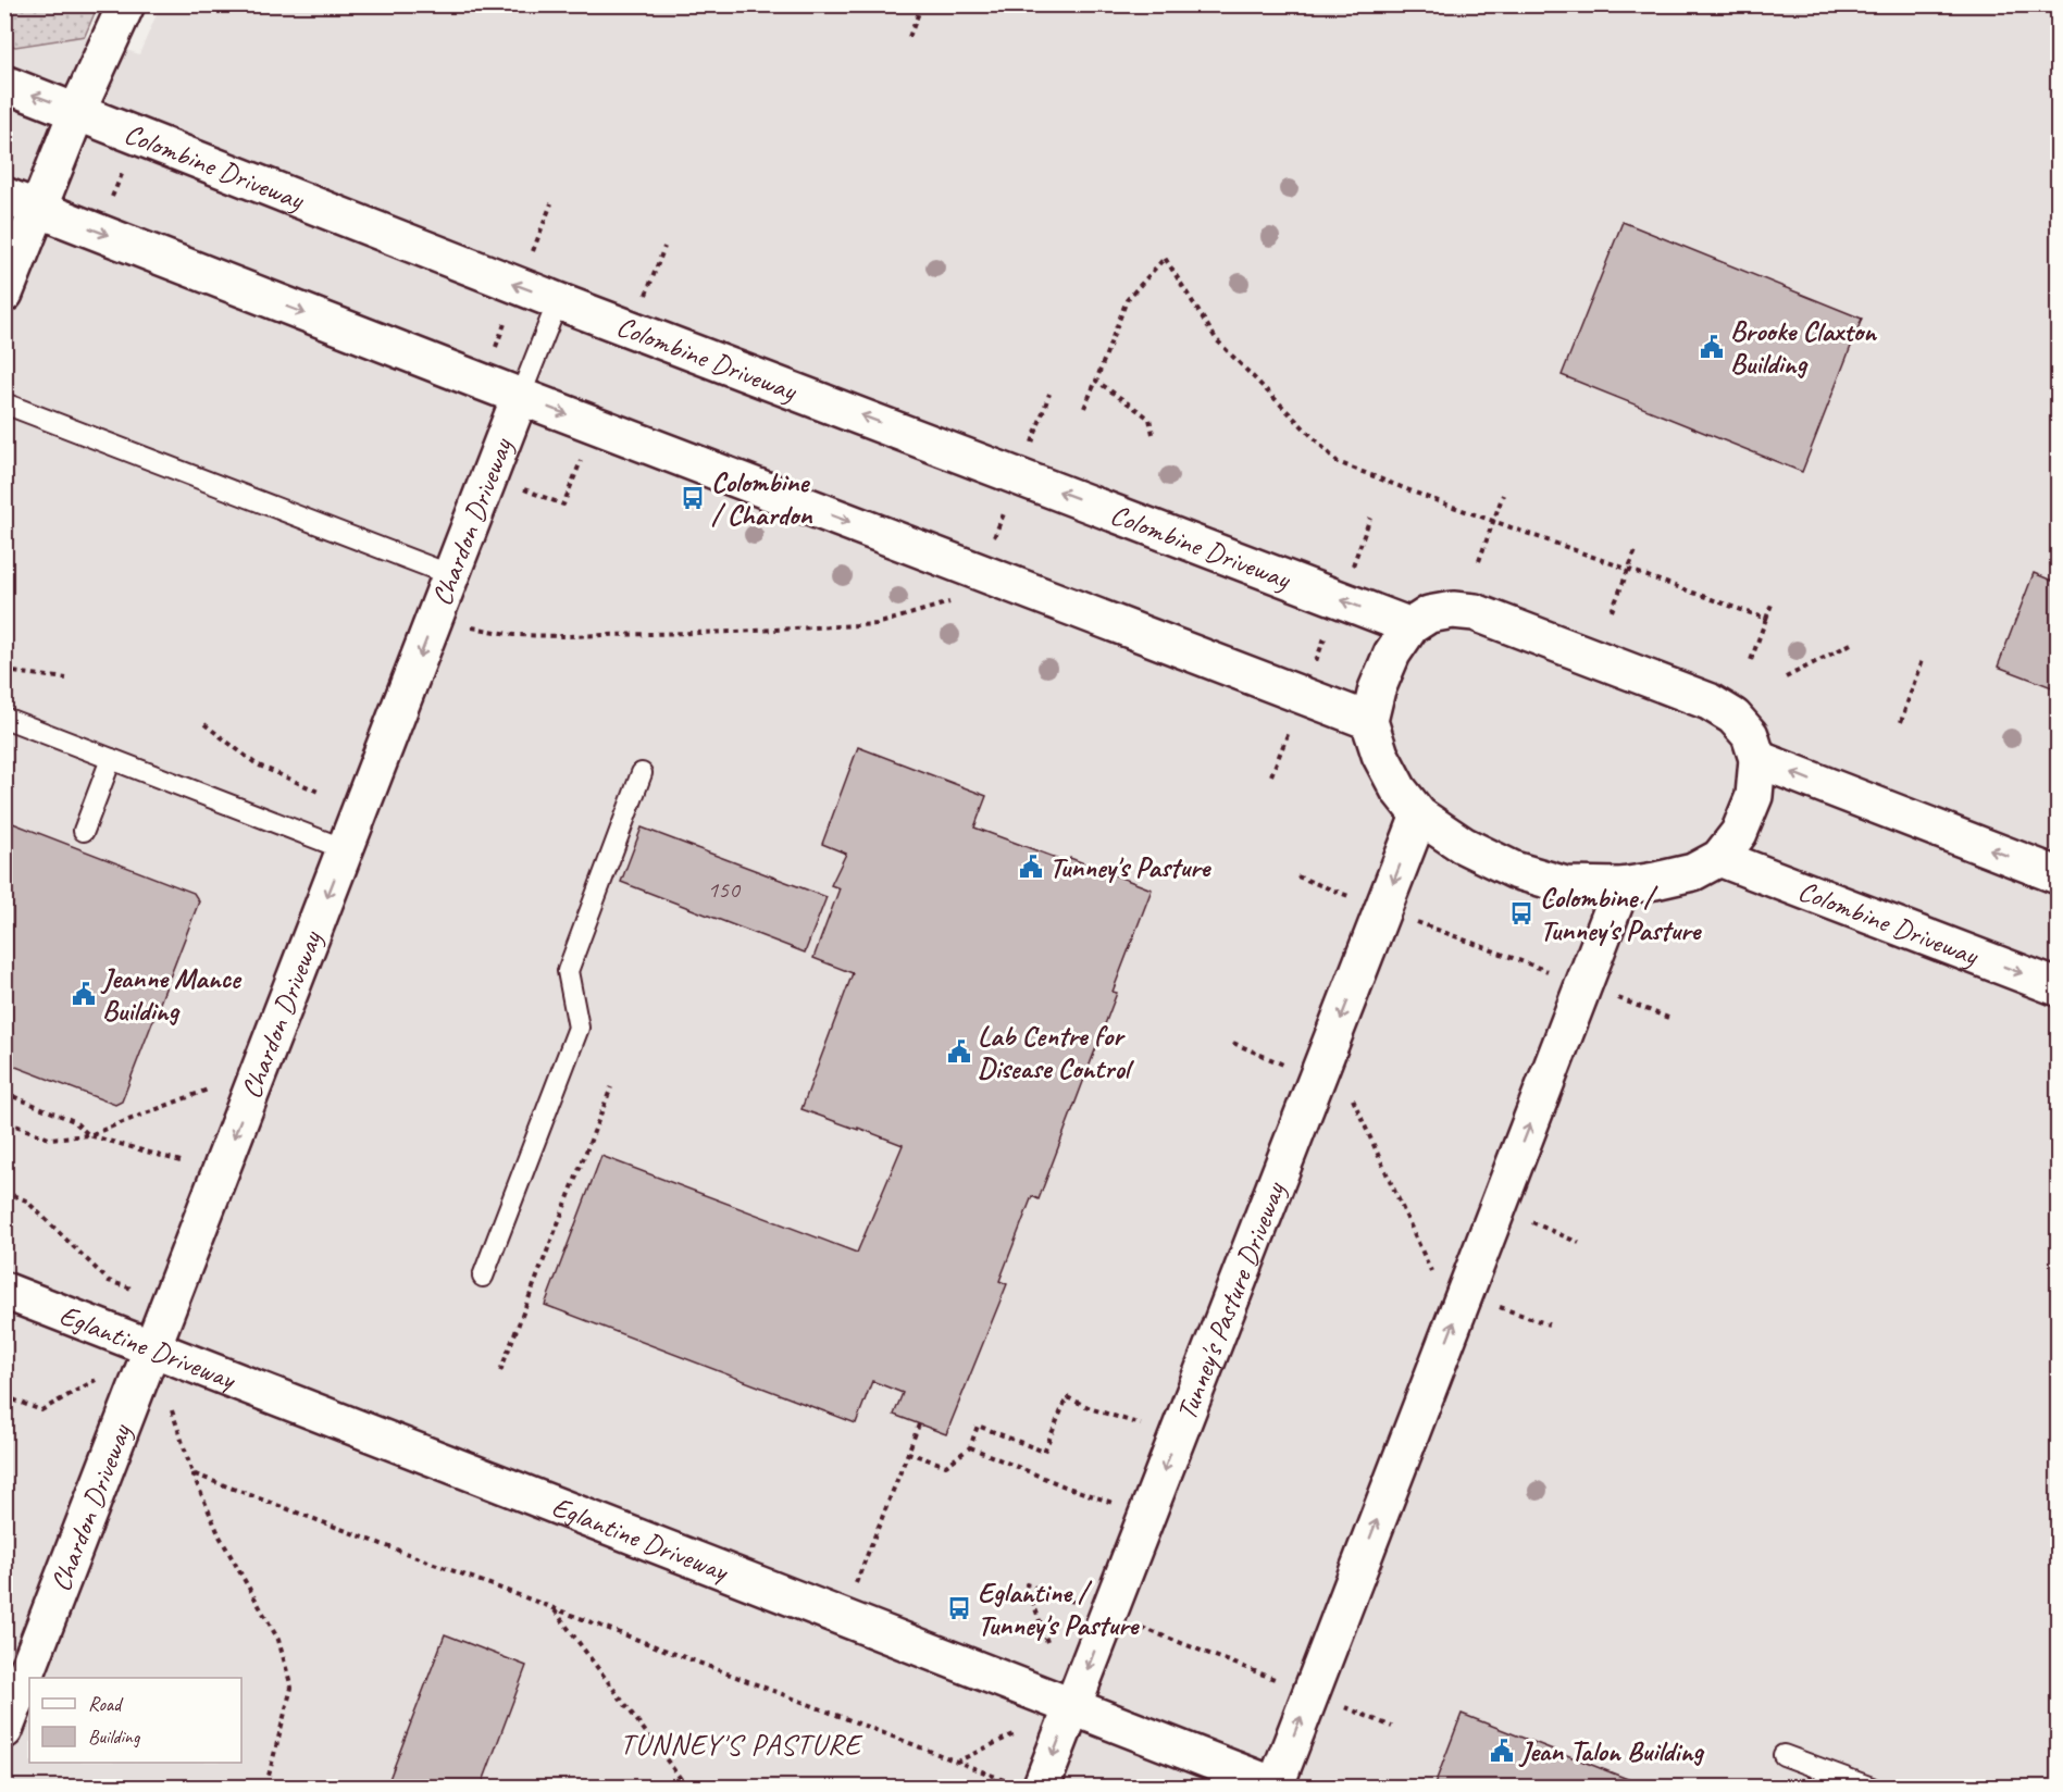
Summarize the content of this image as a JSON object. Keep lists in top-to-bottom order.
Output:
{
  "streets": {
    "street": [
      "Colombine Driveway",
      "Chardon Driveway",
      "Tunney's Pasture Driveway",
      "Eglantine Driveway"
    ]
  },
  "crossings": [
    ["Colombine Driveway", "Chardon Driveway"],
    ["Chardon Driveway", "Eglantine Driveway"],
    ["Tunney's Pasture Driveway", "Eglantine Driveway"]
  ],
  "districts": ["TUNNEY'S PASTURE"],
  "places": {
    "public building": [
      "Brooke Claxton Building",
      "Tunney's Pasture",
      "Jeanne Mance Building",
      "Lab Centre for Disease Control",
      "Jean Talon Building"
    ],
    "bus stop": ["Colombine / Chardon", "Colombine / Tunney's Pasture", "Eglantine / Tunney's Pasture"]
  },
  "house_numbers": ["150"],
  "legend": ["Road", "Building"]
}
